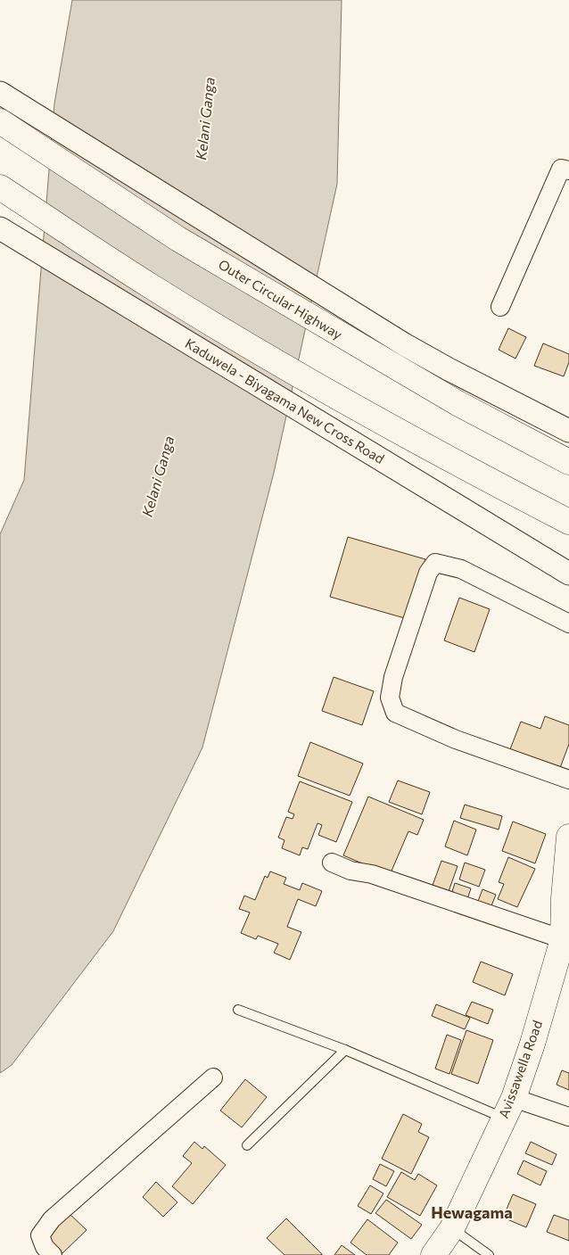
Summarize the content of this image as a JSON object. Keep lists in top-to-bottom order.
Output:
{
  "streets": {
    "main road": ["Outer Circular Highway", "Avissawella Road"],
    "street": ["Kaduwela - Biyagama New Cross Road"]
  },
  "districts": ["Hewagama"],
  "water": ["Kelani Ganga"]
}
